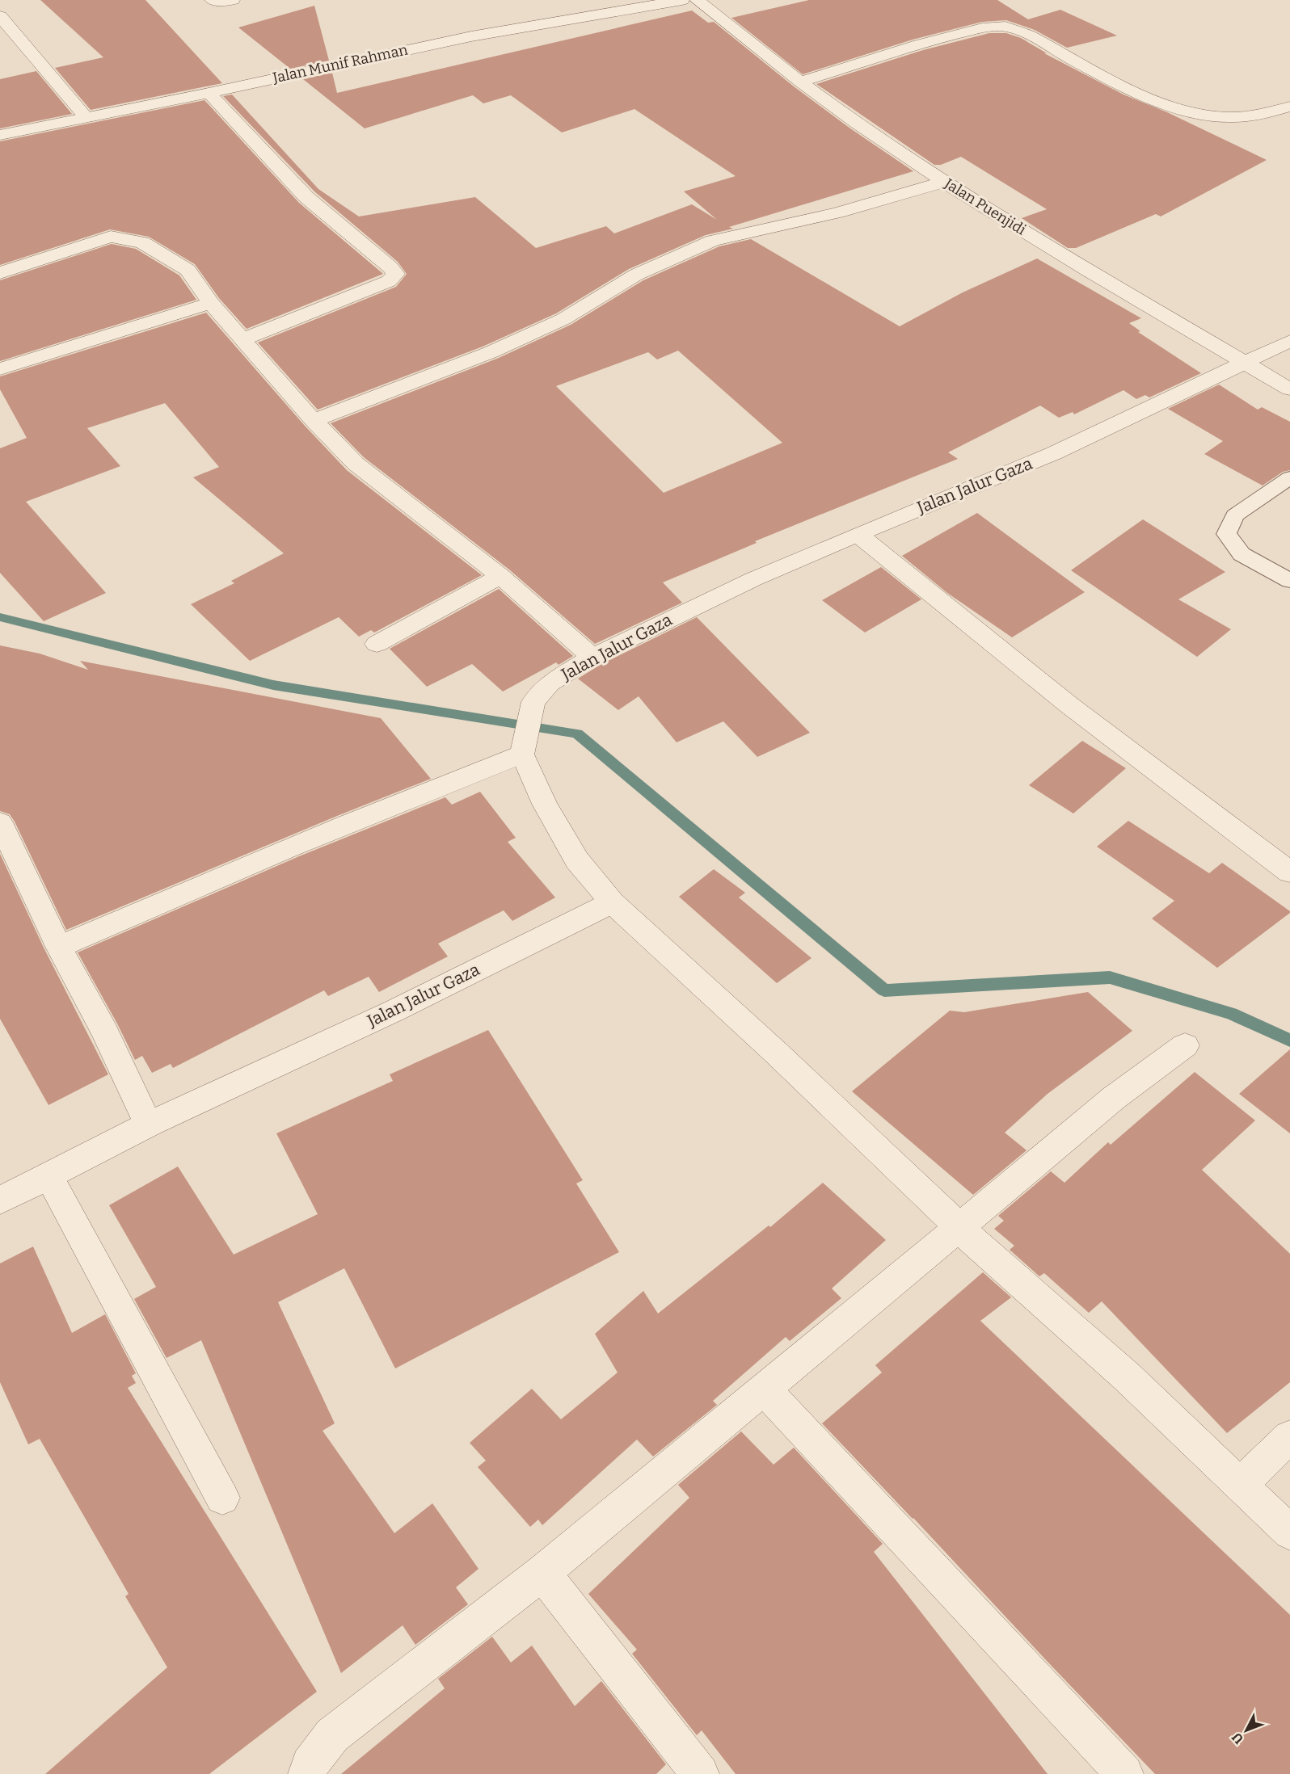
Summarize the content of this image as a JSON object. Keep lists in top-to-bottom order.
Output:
{
  "streets": {
    "street": ["Jalan Munif Rahman", "Jalan Puenjidi", "Jalan Jalur Gaza"]
  },
  "crossings": [
    ["Jalan Puenjidi", "Jalan Jalur Gaza"]
  ],
  "north": "bottom left"
}
